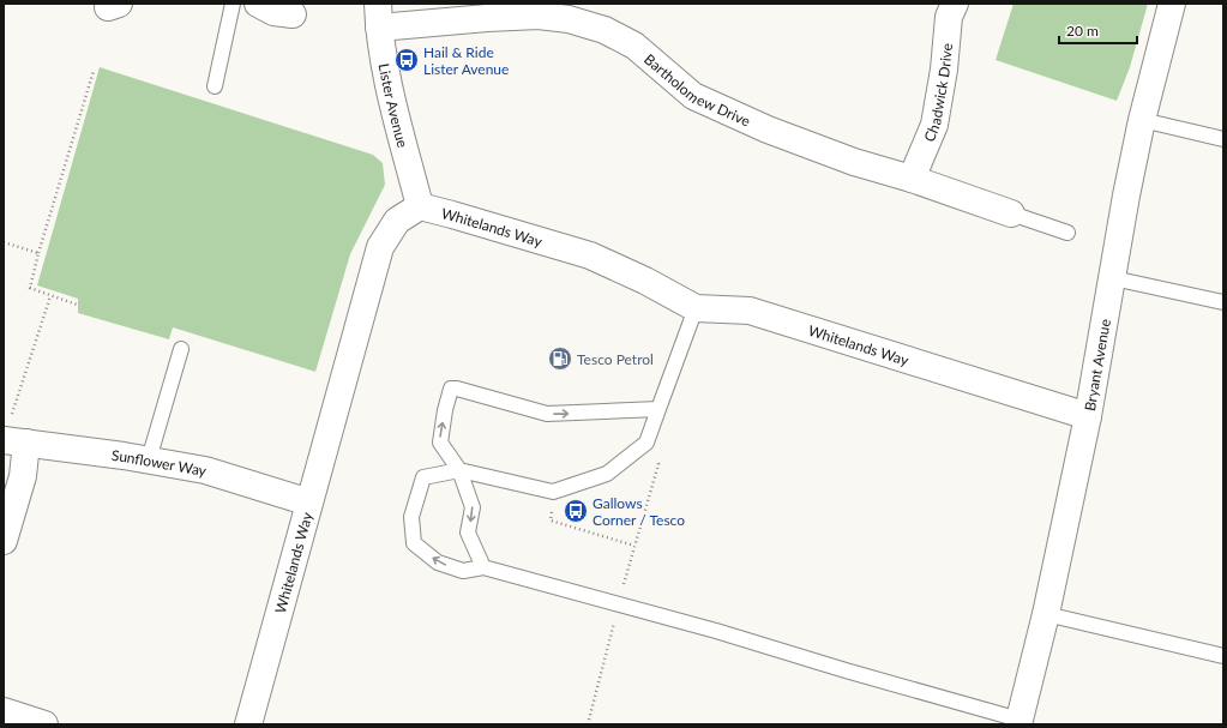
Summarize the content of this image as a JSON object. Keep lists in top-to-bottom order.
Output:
{
  "streets": {
    "street": [
      "Bartholomew Drive",
      "Chadwick Drive",
      "Lister Avenue",
      "Whitelands Way",
      "Bryant Avenue",
      "Sunflower Way"
    ]
  },
  "crossings": [
    ["Bartholomew Drive", "Chadwick Drive"],
    ["Bartholomew Drive", "Lister Avenue"],
    ["Lister Avenue", "Whitelands Way"],
    ["Whitelands Way", "Bryant Avenue"],
    ["Whitelands Way", "Sunflower Way"]
  ],
  "places": {
    "bus stop": ["Hail & Ride Lister Avenue", "Gallows Corner / Tesco"],
    "fuel station": ["Tesco Petrol"]
  },
  "scale_bar": "20 m"
}
